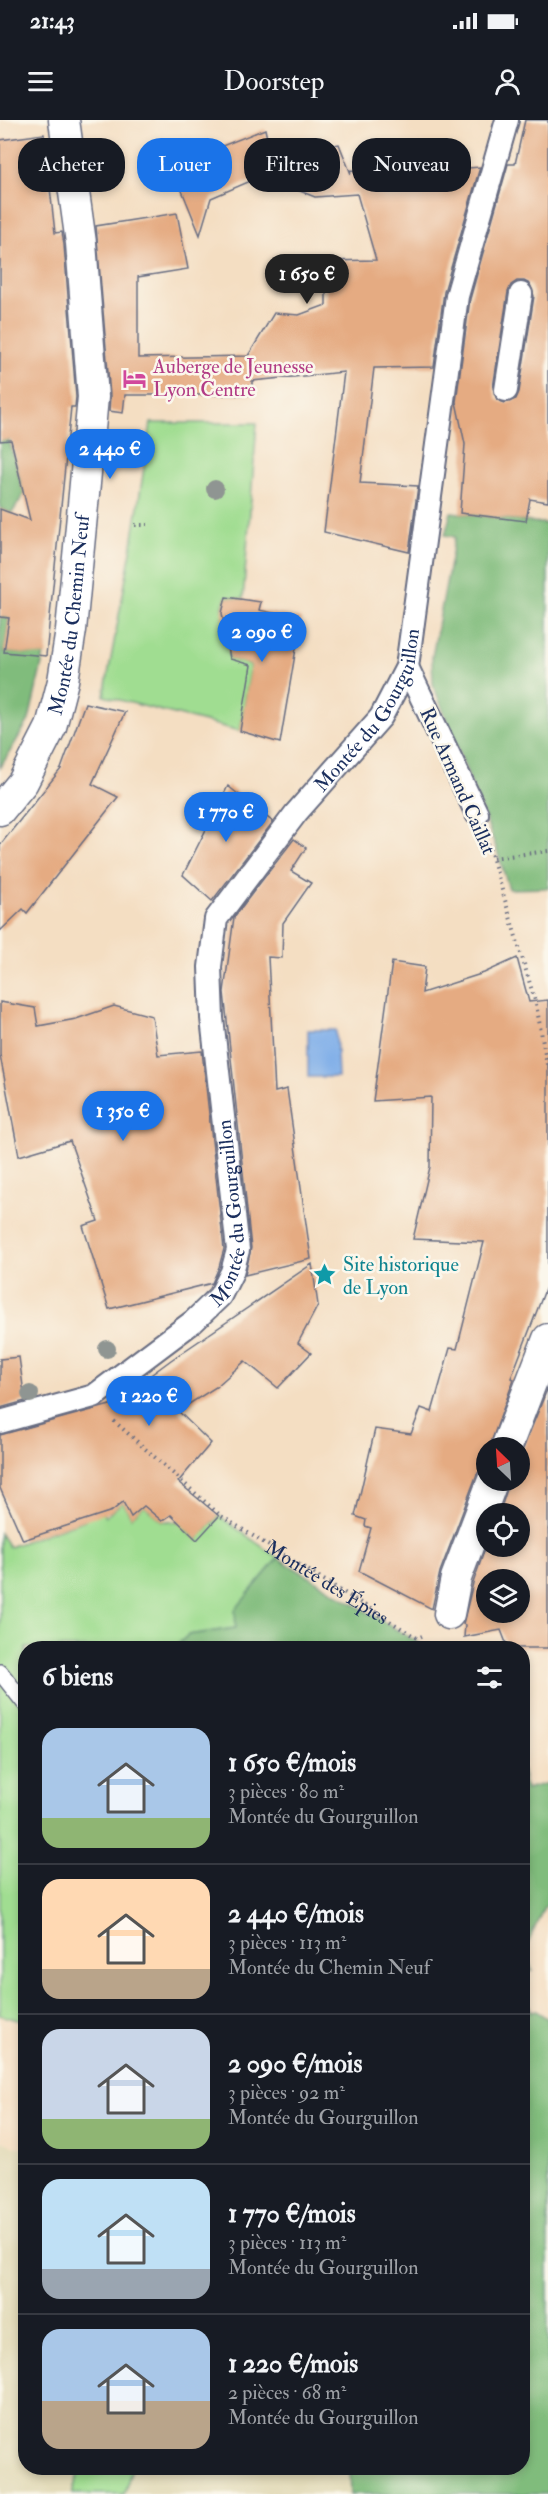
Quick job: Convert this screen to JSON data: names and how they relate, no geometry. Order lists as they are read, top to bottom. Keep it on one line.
{"streets":{"street":["Montée du Chemin Neuf","Montée du Gourguillon","Rue Armand Caillat"],"path":["Montée des Épies"]},"crossings":[["Montée du Gourguillon","Rue Armand Caillat"]],"places":{"hotel":["Auberge de Jeunesse Lyon Centre"],"place":["Site historique de Lyon"]},"north":"top left","page":{"status":"21:43","header":"Doorstep","chip":["Acheter","Louer","Filtres","Nouveau"],"price":["1 650 €","2 440 €","2 090 €","1 770 €","1 350 €","1 220 €"],"heading":"6 biens","list":[{"name":"1 650 €/mois","note":"3 pièces · 80 m² · Montée du Gourguillon"},{"name":"2 440 €/mois","note":"3 pièces · 113 m² · Montée du Chemin Neuf"},{"name":"2 090 €/mois","note":"3 pièces · 92 m² · Montée du Gourguillon"},{"name":"1 770 €/mois","note":"3 pièces · 113 m² · Montée du Gourguillon"},{"name":"1 220 €/mois","note":"2 pièces · 68 m² · Montée du Gourguillon"}]}}
